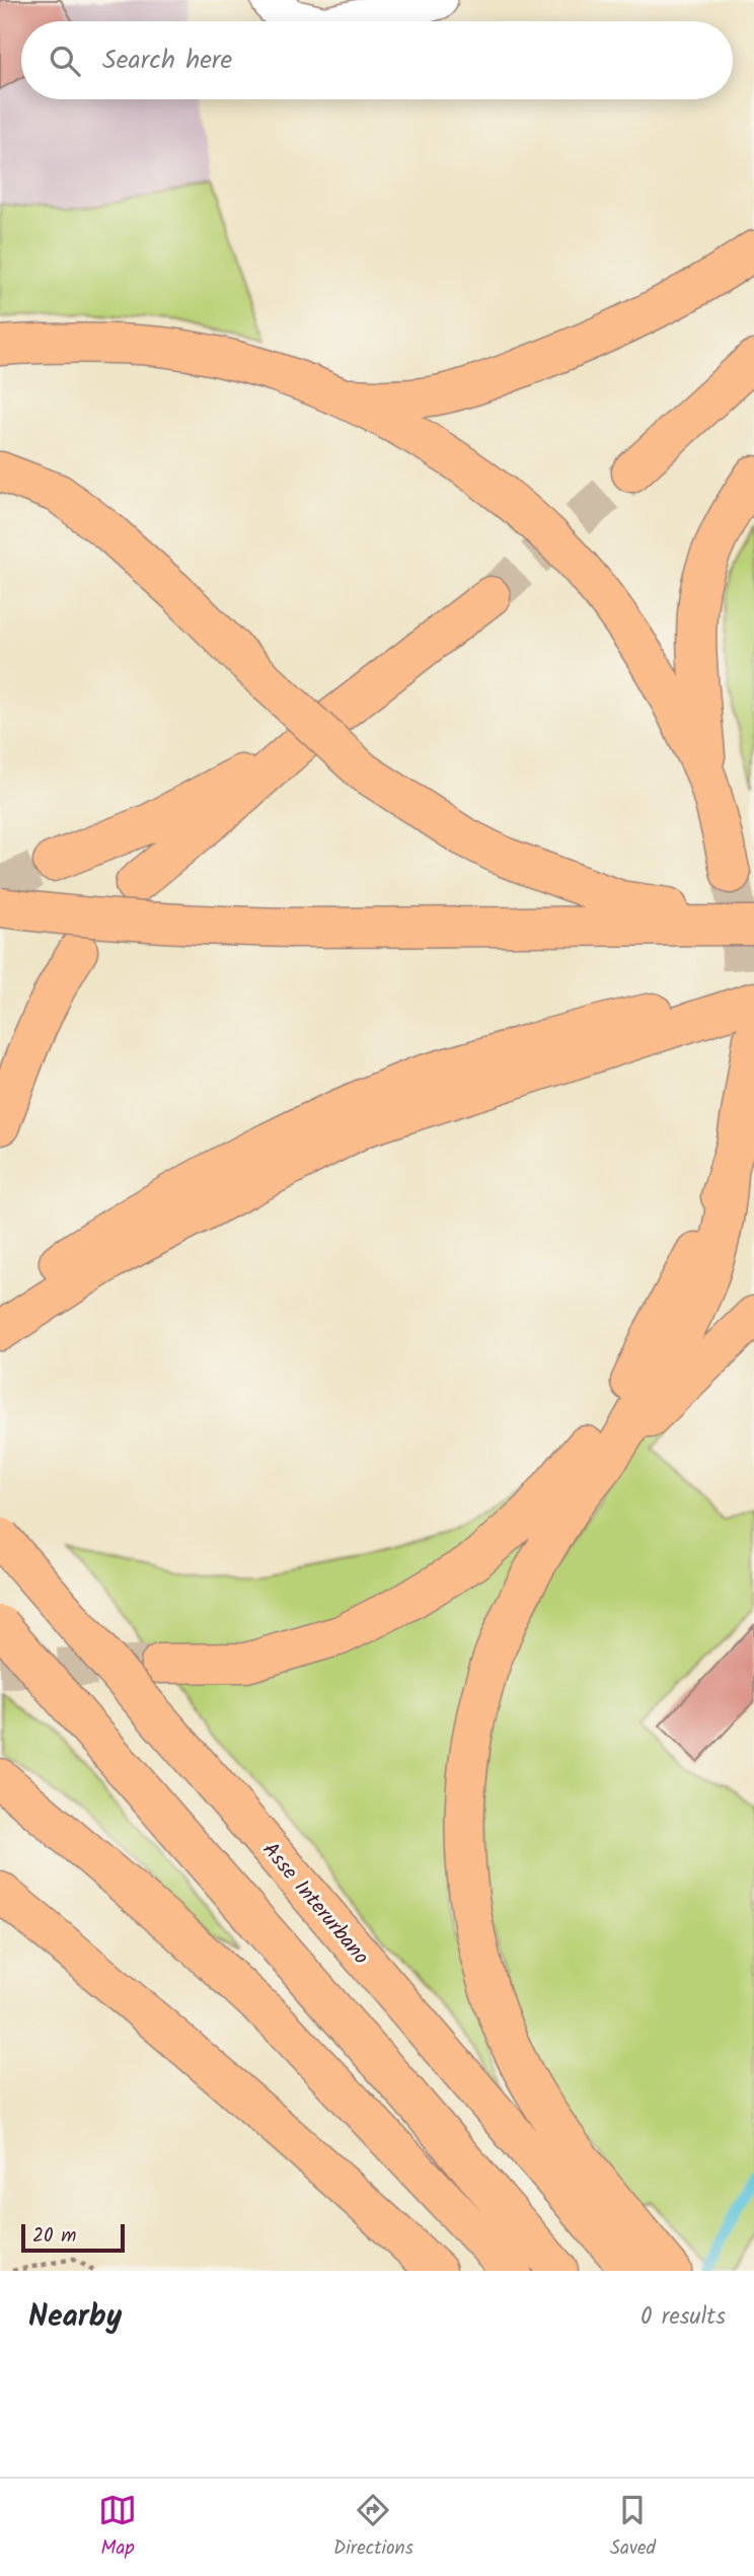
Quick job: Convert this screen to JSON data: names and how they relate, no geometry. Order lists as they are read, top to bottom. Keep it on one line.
{"streets":{"highway":["Asse Interurbano"]},"scale_bar":"20 m","page":{"search":"Search here","scale":"20 m","heading":["Nearby","0 results"],"nav":["Map","Directions","Saved"]}}
